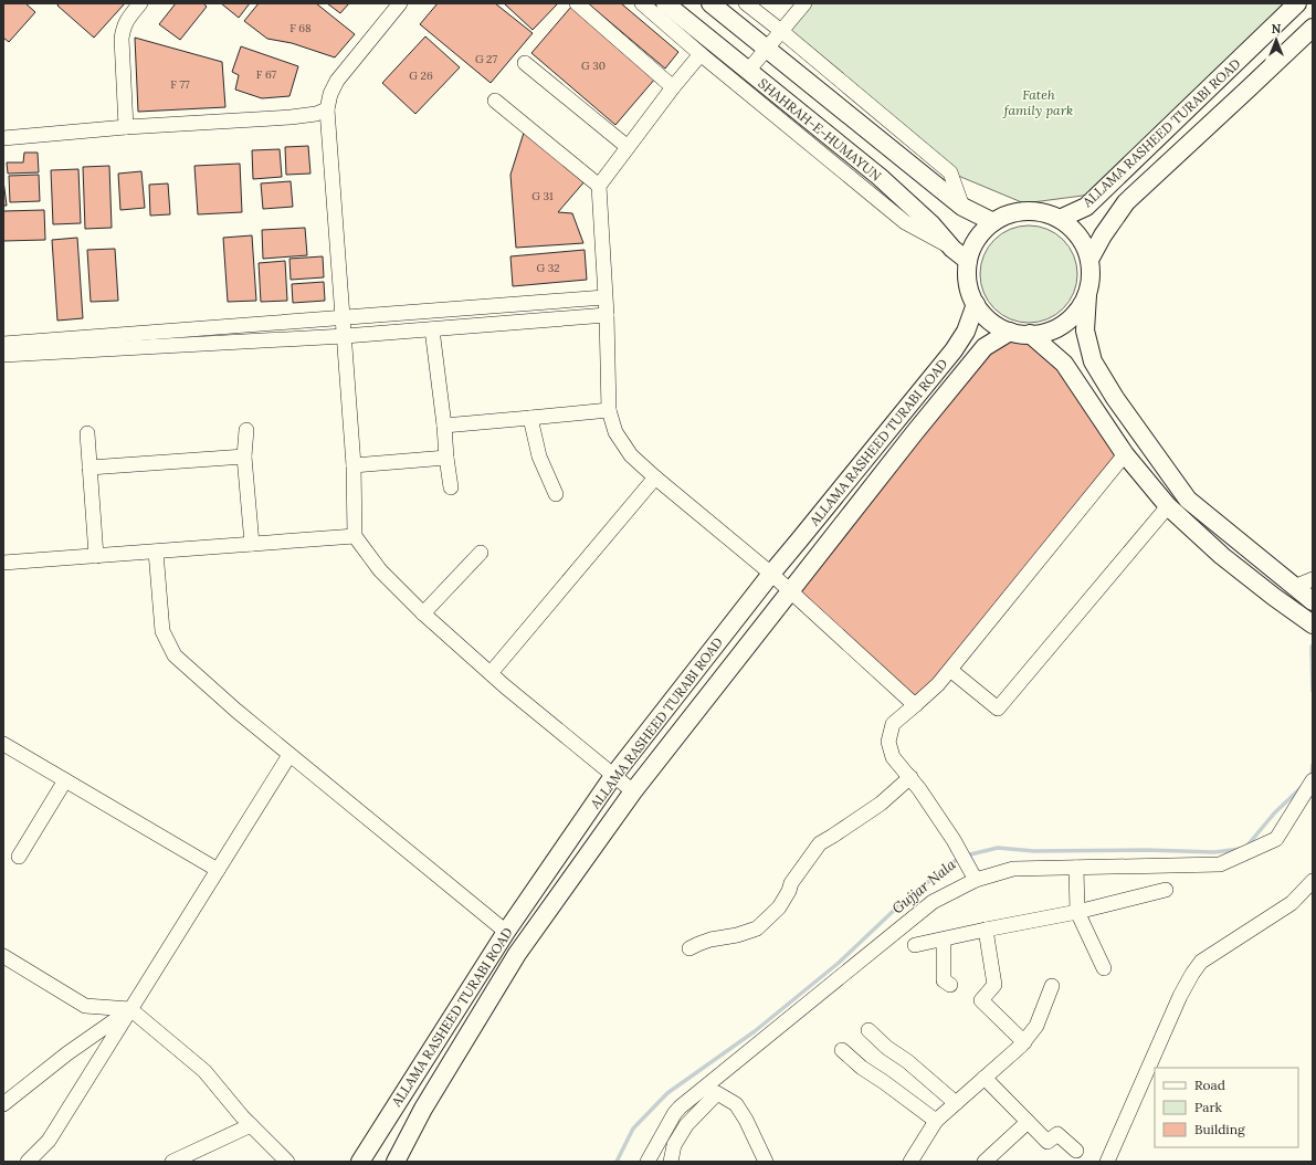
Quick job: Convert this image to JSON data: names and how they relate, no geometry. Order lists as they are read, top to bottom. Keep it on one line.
{"streets":{"main road":["SHAHRAH-E-HUMAYUN","ALLAMA RASHEED TURABI ROAD"]},"crossings":[["SHAHRAH-E-HUMAYUN","ALLAMA RASHEED TURABI ROAD"]],"water":["Gujjar Nala"],"parks":["Fateh family park"],"house_numbers":["F 68","G 27","G 30","F 67","G 26","F 77","G 31","G 32"],"legend":["Road","Park","Building"],"north":"top"}
